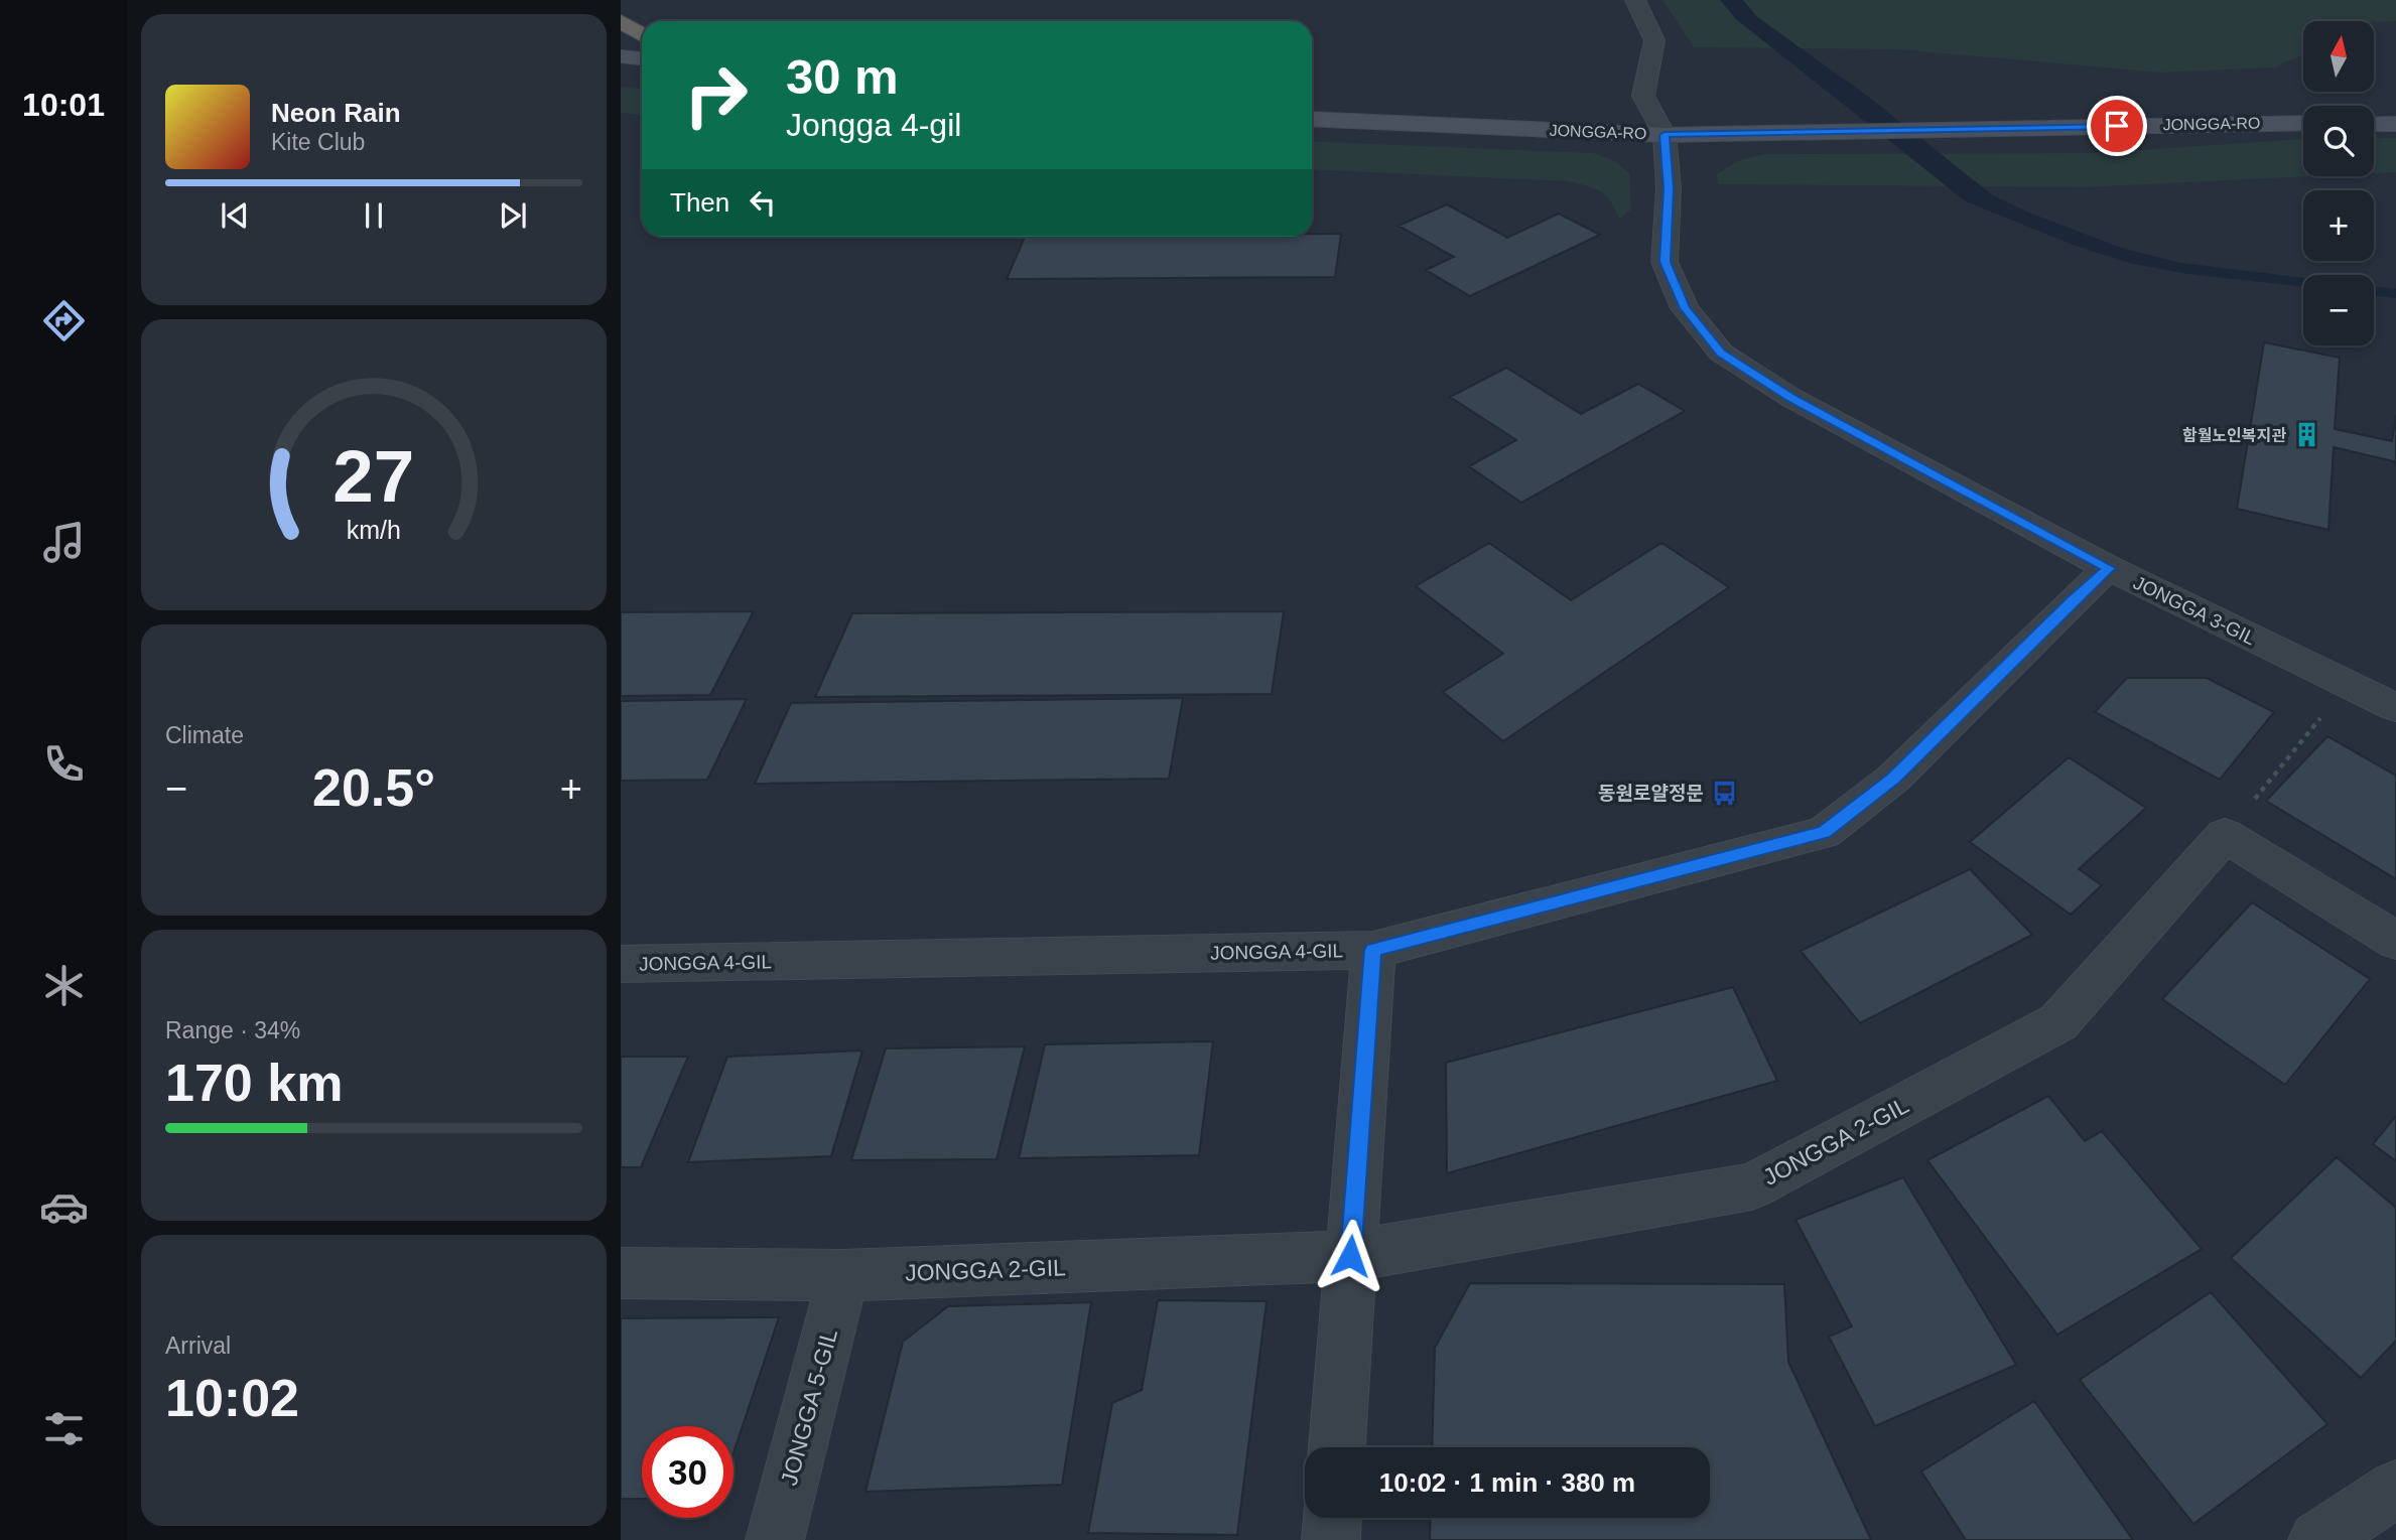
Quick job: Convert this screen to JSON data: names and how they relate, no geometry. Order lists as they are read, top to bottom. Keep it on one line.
{"streets":{"main road":["JONGGA-RO"],"street":["JONGGA 3-GIL","JONGGA 4-GIL","JONGGA 2-GIL","JONGGA 5-GIL"]},"crossings":[["JONGGA-RO","JONGGA 3-GIL"],["JONGGA 3-GIL","JONGGA 4-GIL"],["JONGGA 2-GIL","JONGGA 5-GIL"]],"places":{"building":["함월노인복지관"],"bus stop":["동원로얄정문"]},"north":"top","page":{"tabs":"10:01","map_buttons":["+","−"],"turn":["30 m","Jongga 4-gil"],"song":["Neon Rain","Kite Club"],"then":"Then","tile":["Climate",["Range · 34%","170 km"],["Arrival","10:02"]],"heat":["−","20.5°","+"],"limit":"30","trip":"10:02 · 1 min · 380 m","gauge":["27","km/h"]}}
